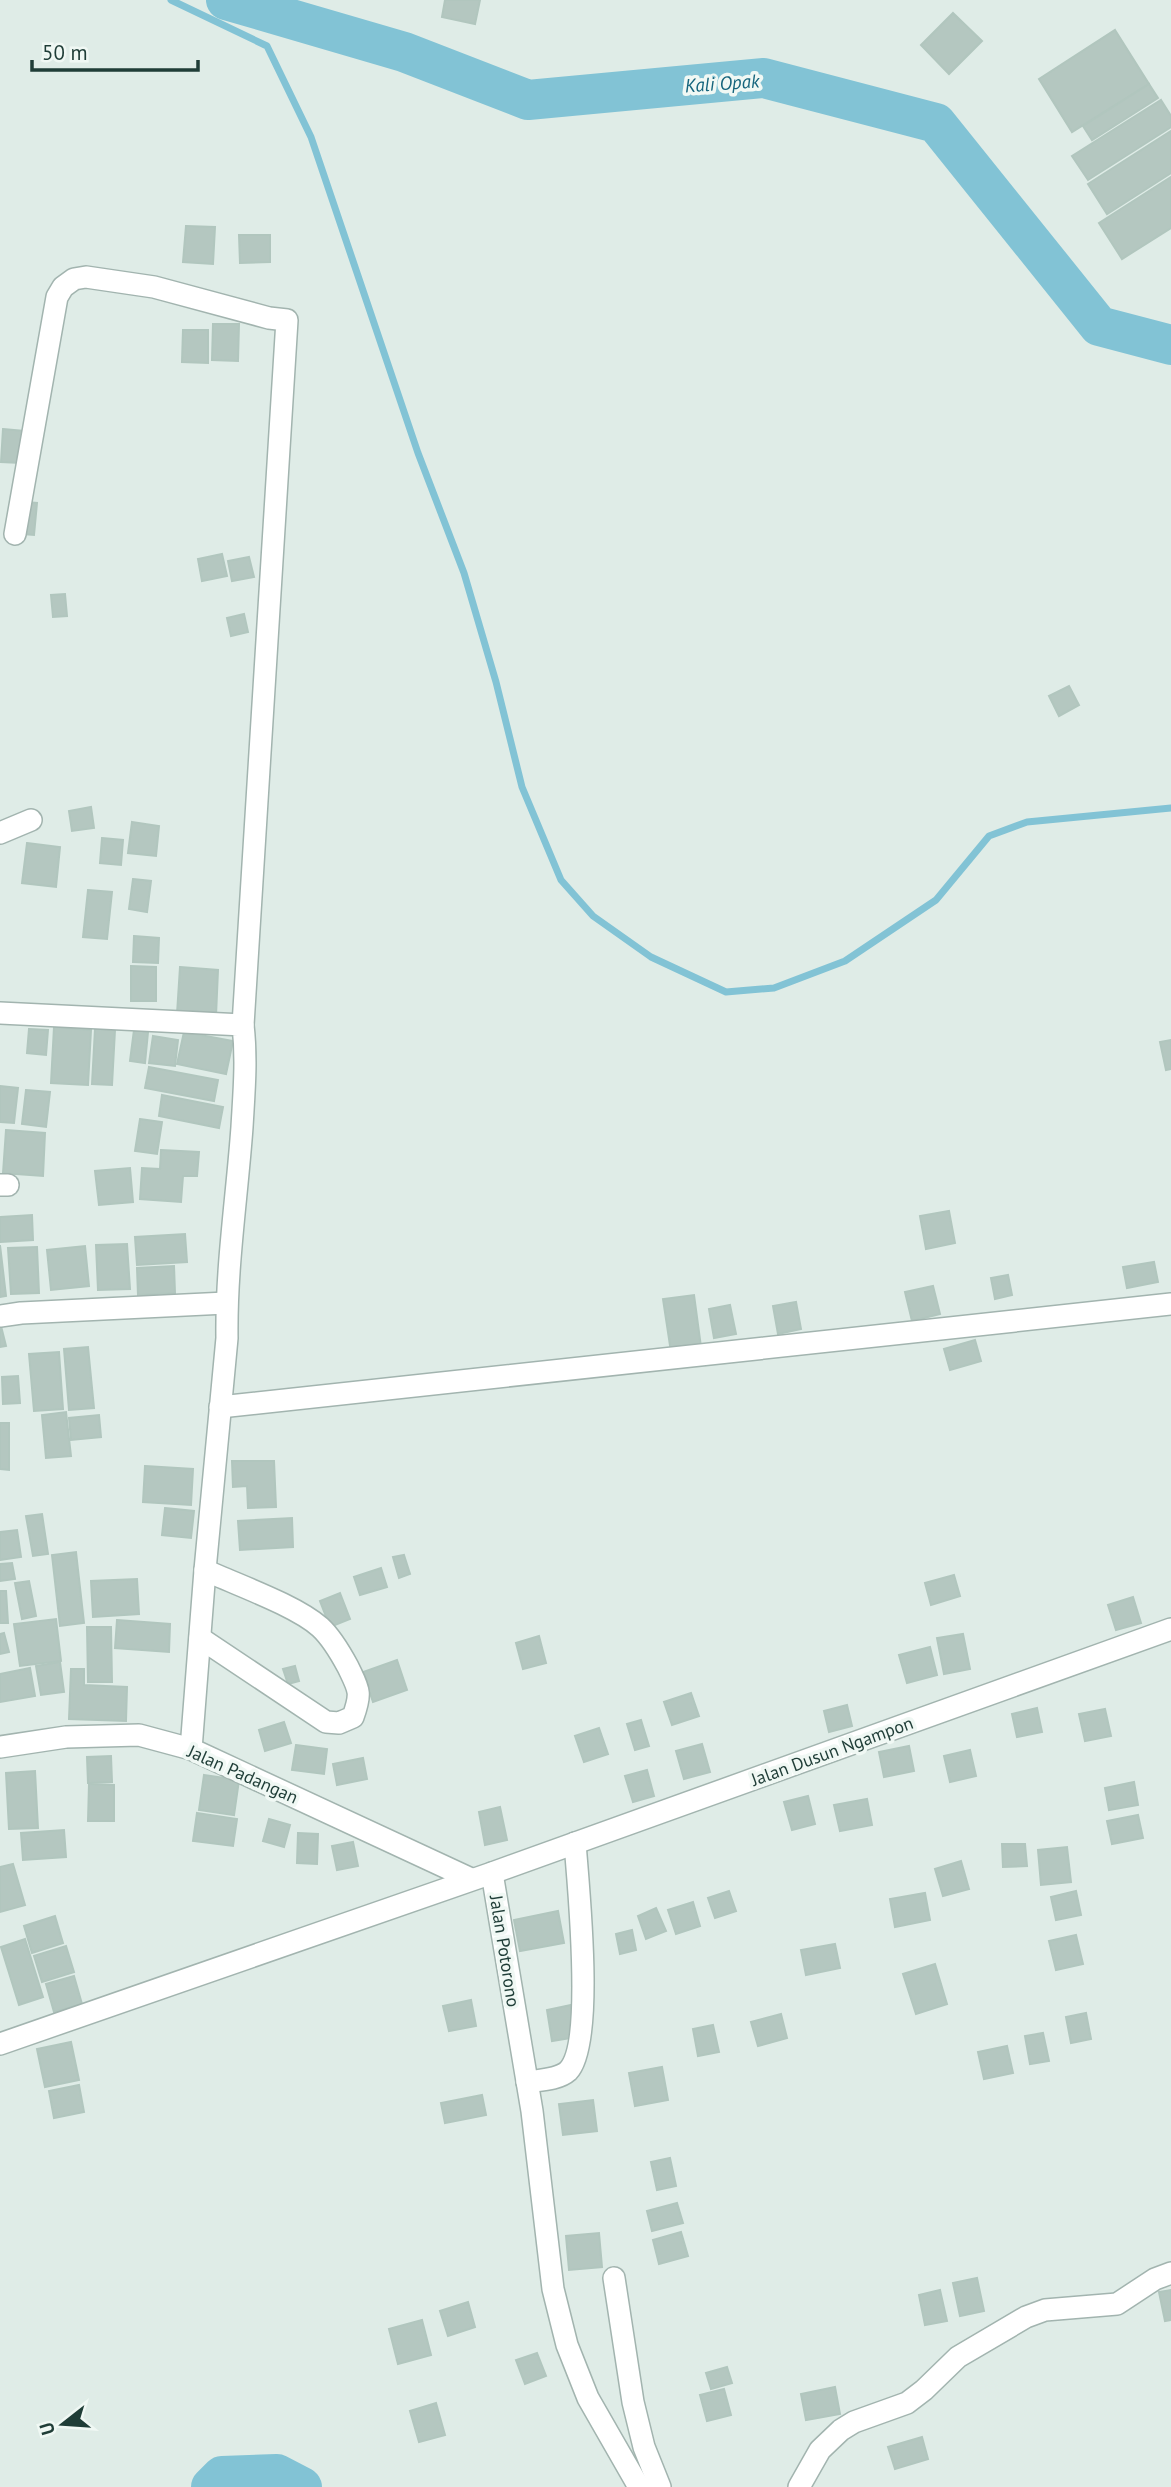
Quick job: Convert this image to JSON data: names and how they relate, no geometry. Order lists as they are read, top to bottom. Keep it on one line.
{"streets":{"street":["Jalan Dusun Ngampon","Jalan Padangan","Jalan Potorono"]},"crossings":[["Jalan Dusun Ngampon","Jalan Potorono"],["Jalan Padangan","Jalan Potorono"]],"water":["Kali Opak"],"scale_bar":"50 m","north":"left"}
